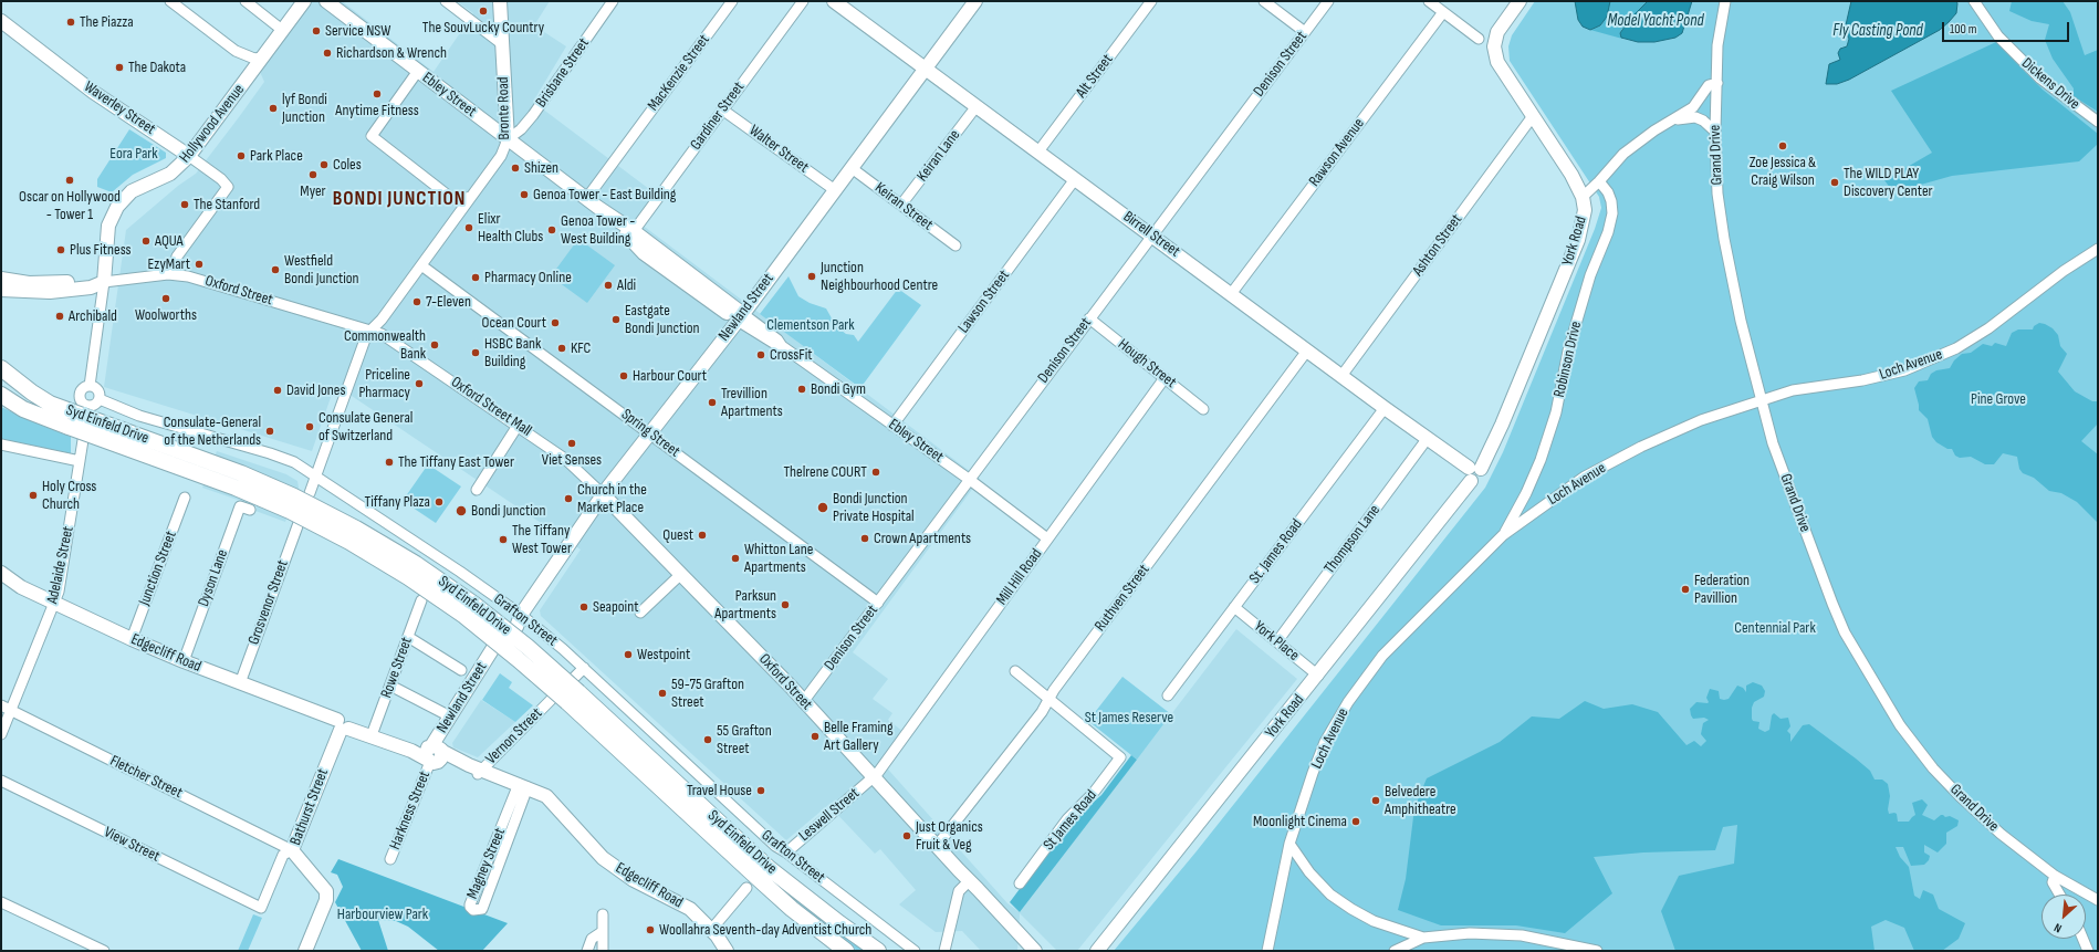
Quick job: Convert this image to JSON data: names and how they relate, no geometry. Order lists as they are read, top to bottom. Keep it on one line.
{"streets":{"main road":["Syd Einfeld Drive"],"street":["Denison Street","Brisbane Street","MacKenzie Street","Alt Street","Dickens Drive","Ebley Street","Waverley Street","Bronte Road","Gardiner Street","Hollywood Avenue","Walter Street","Rawson Avenue","Grand Drive","Keiran Lane","Keiran Street","Birrell Street","York Road","Ashton Street","Oxford Street","Lawson Street","Newland Street","Robinson Drive","Hough Street","Loch Avenue","Oxford Street Mall","Spring Street","Thompson Lane","St. James Road","Adelaide Street","Junction Street","Mill Hill Road","Dyson Lane","Ruthven Street","Grosvenor Street","Grafton Street","York Place","Edgecliff Road","Rowe Street","Vernon Street","Fletcher Street","Bathurst Street","Harkness Street","Leswell Street","St James Road","View Street","Magney Street"]},"crossings":[["Denison Street","Ebley Street"],["Denison Street","Birrell Street"],["Denison Street","Oxford Street"],["Denison Street","Hough Street"],["Denison Street","Spring Street"],["Brisbane Street","Ebley Street"],["Brisbane Street","Bronte Road"],["MacKenzie Street","Ebley Street"],["Alt Street","Birrell Street"],["Ebley Street","Bronte Road"],["Ebley Street","Gardiner Street"],["Ebley Street","Lawson Street"],["Ebley Street","Newland Street"],["Ebley Street","Mill Hill Road"],["Waverley Street","Hollywood Avenue"],["Bronte Road","Oxford Street"],["Bronte Road","Oxford Street Mall"],["Bronte Road","Spring Street"],["Gardiner Street","Walter Street"],["Hollywood Avenue","Oxford Street"],["Walter Street","Newland Street"],["Rawson Avenue","Birrell Street"],["Grand Drive","Loch Avenue"],["Keiran Lane","Keiran Street"],["Keiran Lane","Birrell Street"],["Keiran Street","Newland Street"],["Birrell Street","York Road"],["Birrell Street","Ashton Street"],["Birrell Street","Lawson Street"],["Birrell Street","Newland Street"],["Birrell Street","Thompson Lane"],["Birrell Street","St. James Road"],["Birrell Street","Ruthven Street"],["York Road","Ashton Street"],["York Road","York Place"],["Oxford Street","Newland Street"],["Oxford Street","Oxford Street Mall"],["Oxford Street","Mill Hill Road"],["Oxford Street","Ruthven Street"],["Oxford Street","Leswell Street"],["Newland Street","Oxford Street Mall"],["Newland Street","Spring Street"],["Newland Street","Grafton Street"],["Newland Street","Edgecliff Road"],["Newland Street","Harkness Street"],["Robinson Drive","Loch Avenue"],["Hough Street","Mill Hill Road"],["Syd Einfeld Drive","Vernon Street"],["Thompson Lane","York Place"],["St. James Road","York Place"],["Adelaide Street","Edgecliff Road"],["Adelaide Street","Fletcher Street"],["Junction Street","Edgecliff Road"],["Mill Hill Road","Leswell Street"],["Dyson Lane","Edgecliff Road"],["Ruthven Street","St James Road"],["Grosvenor Street","Edgecliff Road"],["Grafton Street","Vernon Street"],["Grafton Street","Leswell Street"],["Edgecliff Road","Rowe Street"],["Edgecliff Road","Vernon Street"],["Edgecliff Road","Bathurst Street"],["Edgecliff Road","Harkness Street"],["Edgecliff Road","Magney Street"],["Fletcher Street","Bathurst Street"],["Fletcher Street","View Street"],["Bathurst Street","View Street"]],"districts":["BONDI JUNCTION"],"water":["Model Yacht Pond","Fly Casting Pond"],"parks":["Eora Park","Clementson Park","Pine Grove","Centennial Park","St James Reserve","Harbourview Park"],"places":["The SouvLucky Country","The Piazza","Service NSW","Richardson & Wrench","The Dakota","Anytime Fitness","lyf Bondi Junction","Zoe Jessica & Craig Wilson","Park Place","Coles","Shizen","Myer","Oscar on Hollywood - Tower 1","The WILD PLAY Discovery Center","Genoa Tower - East Building","The Stanford","Elixr Health Clubs","Genoa Tower - West Building","AQUA","Plus Fitness","EzyMart","Westfield Bondi Junction","Junction Neighbourhood Centre","Pharmacy Online","Aldi","Woolworths","7-Eleven","Archibald","Eastgate Bondi Junction","Ocean Court","Commonwealth Bank","KFC","HSBC Bank Building","CrossFit","Harbour Court","Priceline Pharmacy","Bondi Gym","David Jones","Trevillion Apartments","Consulate General of Switzerland","Consulate-General of the Netherlands","Viet Senses","The Tiffany East Tower","Thelrene COURT","Holy Cross Church","Church in the Market Place","Tiffany Plaza","Bondi Junction Private Hospital","Bondi Junction","Quest","Crown Apartments","The Tiffany West Tower","Whitton Lane Apartments","Federation Pavillion","Parksun Apartments","Seapoint","Westpoint","59-75 Grafton Street","Belle Framing Art Gallery","55 Grafton Street","Travel House","Belvedere Amphitheatre","Moonlight Cinema","Just Organics Fruit & Veg","Woollahra Seventh-day Adventist Church"],"scale_bar":"100 m","north":"bottom left"}
